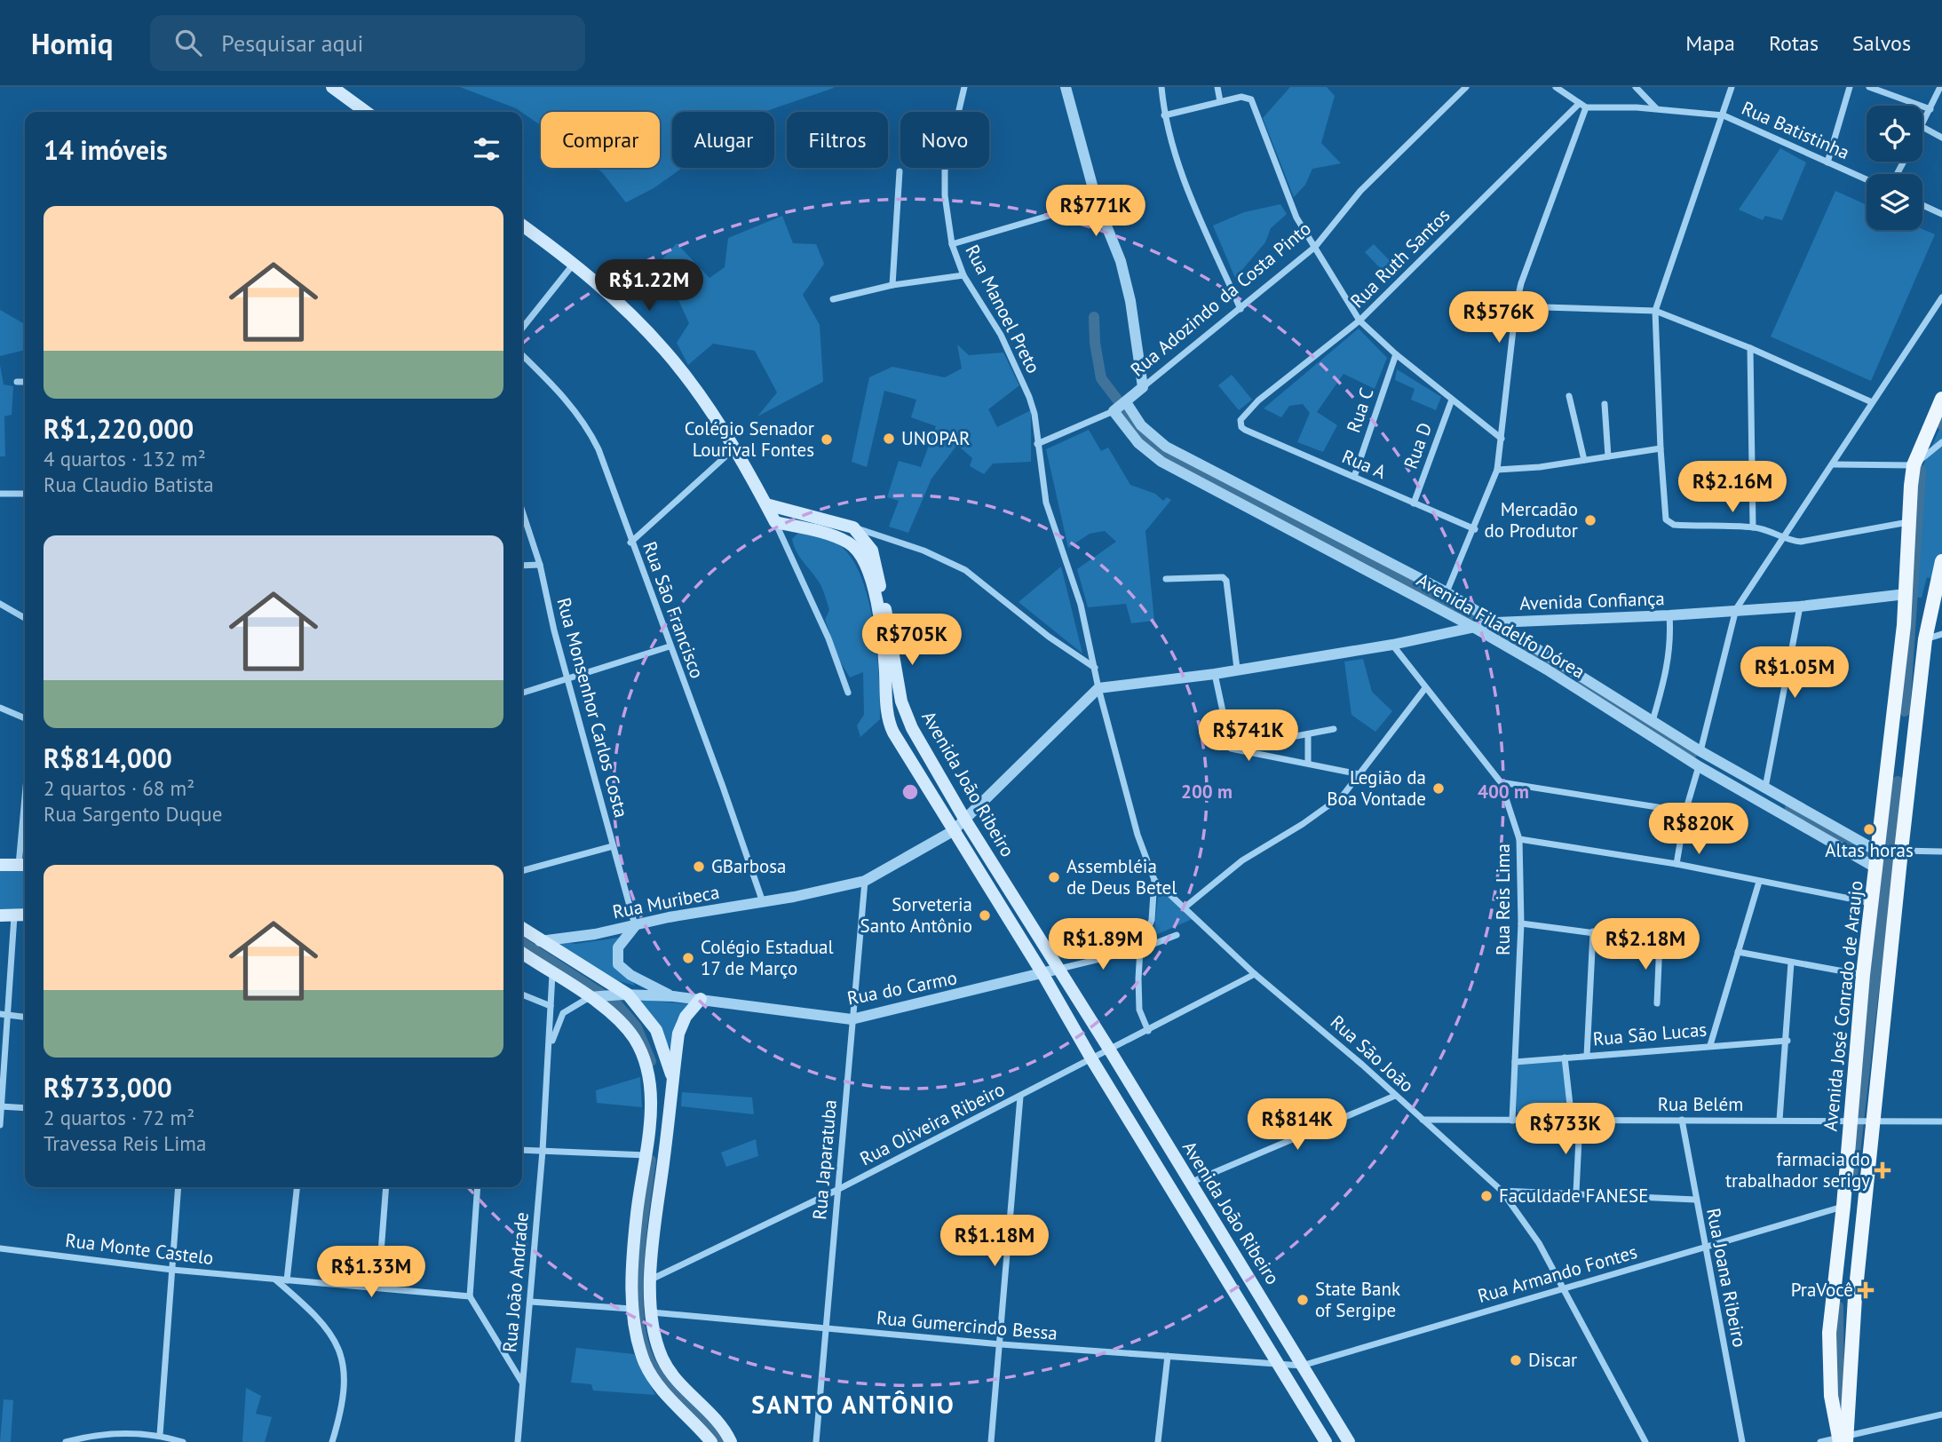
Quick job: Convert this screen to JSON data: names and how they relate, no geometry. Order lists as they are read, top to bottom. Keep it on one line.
{"streets":{"main road":["Avenida João Ribeiro","Avenida José Conrado de Araujo"],"street":["Rua Batistinha","Rua Ruth Santos","Rua Adozindo da Costa Pinto","Rua Manoel Preto","Rua C","Rua D","Rua A","Avenida Confiança","Rua São Francisco","Avenida Filadelfo Dórea","Rua Monsenhor Carlos Costa","Rua Reis Lima","Rua Muribeca","Rua do Carmo","Rua São Lucas","Rua São João","Rua Belém","Rua Oliveira Ribeiro","Rua Japaratuba","Rua Monte Castelo","Rua Armando Fontes","Rua Joana Ribeiro","Rua João Andrade","Rua Gumercindo Bessa"]},"crossings":[["Rua Batistinha","Rua Ruth Santos"],["Rua Ruth Santos","Rua A"],["Rua Adozindo da Costa Pinto","Avenida Filadelfo Dórea"],["Rua Manoel Preto","Avenida Confiança"],["Rua Manoel Preto","Rua Muribeca"],["Rua Manoel Preto","Rua São João"],["Rua C","Rua A"],["Rua D","Rua A"],["Avenida Confiança","Avenida Filadelfo Dórea"],["Avenida Confiança","Rua Reis Lima"],["Avenida Confiança","Rua Muribeca"],["Avenida Confiança","Avenida José Conrado de Araujo"],["Avenida Confiança","Rua São João"],["Rua São Francisco","Rua Muribeca"],["Avenida Filadelfo Dórea","Avenida José Conrado de Araujo"],["Rua Monsenhor Carlos Costa","Rua Muribeca"],["Avenida João Ribeiro","Rua Muribeca"],["Avenida João Ribeiro","Rua do Carmo"],["Avenida João Ribeiro","Rua Oliveira Ribeiro"],["Avenida João Ribeiro","Rua Armando Fontes"],["Avenida João Ribeiro","Rua Gumercindo Bessa"],["Rua Reis Lima","Rua São Lucas"],["Rua Reis Lima","Rua Belém"],["Rua Muribeca","Rua São João"],["Rua Muribeca","Rua Japaratuba"],["Rua do Carmo","Rua Japaratuba"],["Rua do Carmo","Rua João Andrade"],["Avenida José Conrado de Araujo","Rua Belém"],["Avenida José Conrado de Araujo","Rua Armando Fontes"],["Rua São João","Rua Belém"],["Rua São João","Rua Armando Fontes"],["Rua Belém","Rua Joana Ribeiro"],["Rua Oliveira Ribeiro","Rua Japaratuba"],["Rua Japaratuba","Rua Gumercindo Bessa"],["Rua Armando Fontes","Rua Joana Ribeiro"],["Rua Armando Fontes","Rua Gumercindo Bessa"]],"districts":["SANTO ANTÔNIO"],"places":{"other":["UNOPAR","Colégio Senador Lourival Fontes","Mercadão do Produtor","Legião da Boa Vontade","Altas horas","GBarbosa","Assembléia de Deus Betel","Sorveteria Santo Antônio","Colégio Estadual 17 de Março","Faculdade FANESE","State Bank of Sergipe","Discar"],"health":["farmacia do trabalhador serigy","PraVocê"]},"page":{"header":"Homiq","search":"Pesquisar aqui","nav":["Mapa","Rotas","Salvos"],"chip":["Comprar","Alugar","Filtros","Novo"],"heading":"14 imóveis","price":["R$771K","R$1.22M","R$576K","R$2.16M","R$705K","R$1.05M","R$741K","R$820K","R$1.89M","R$2.18M","R$814K","R$733K","R$1.18M","R$1.33M"],"list":[{"name":"R$1,220,000","note":"4 quartos · 132 m² · Rua Claudio Batista"},{"name":"R$814,000","note":"2 quartos · 68 m² · Rua Sargento Duque"},{"name":"R$733,000","note":"2 quartos · 72 m² · Travessa Reis Lima"}]},"rings":["200 m","400 m"]}
